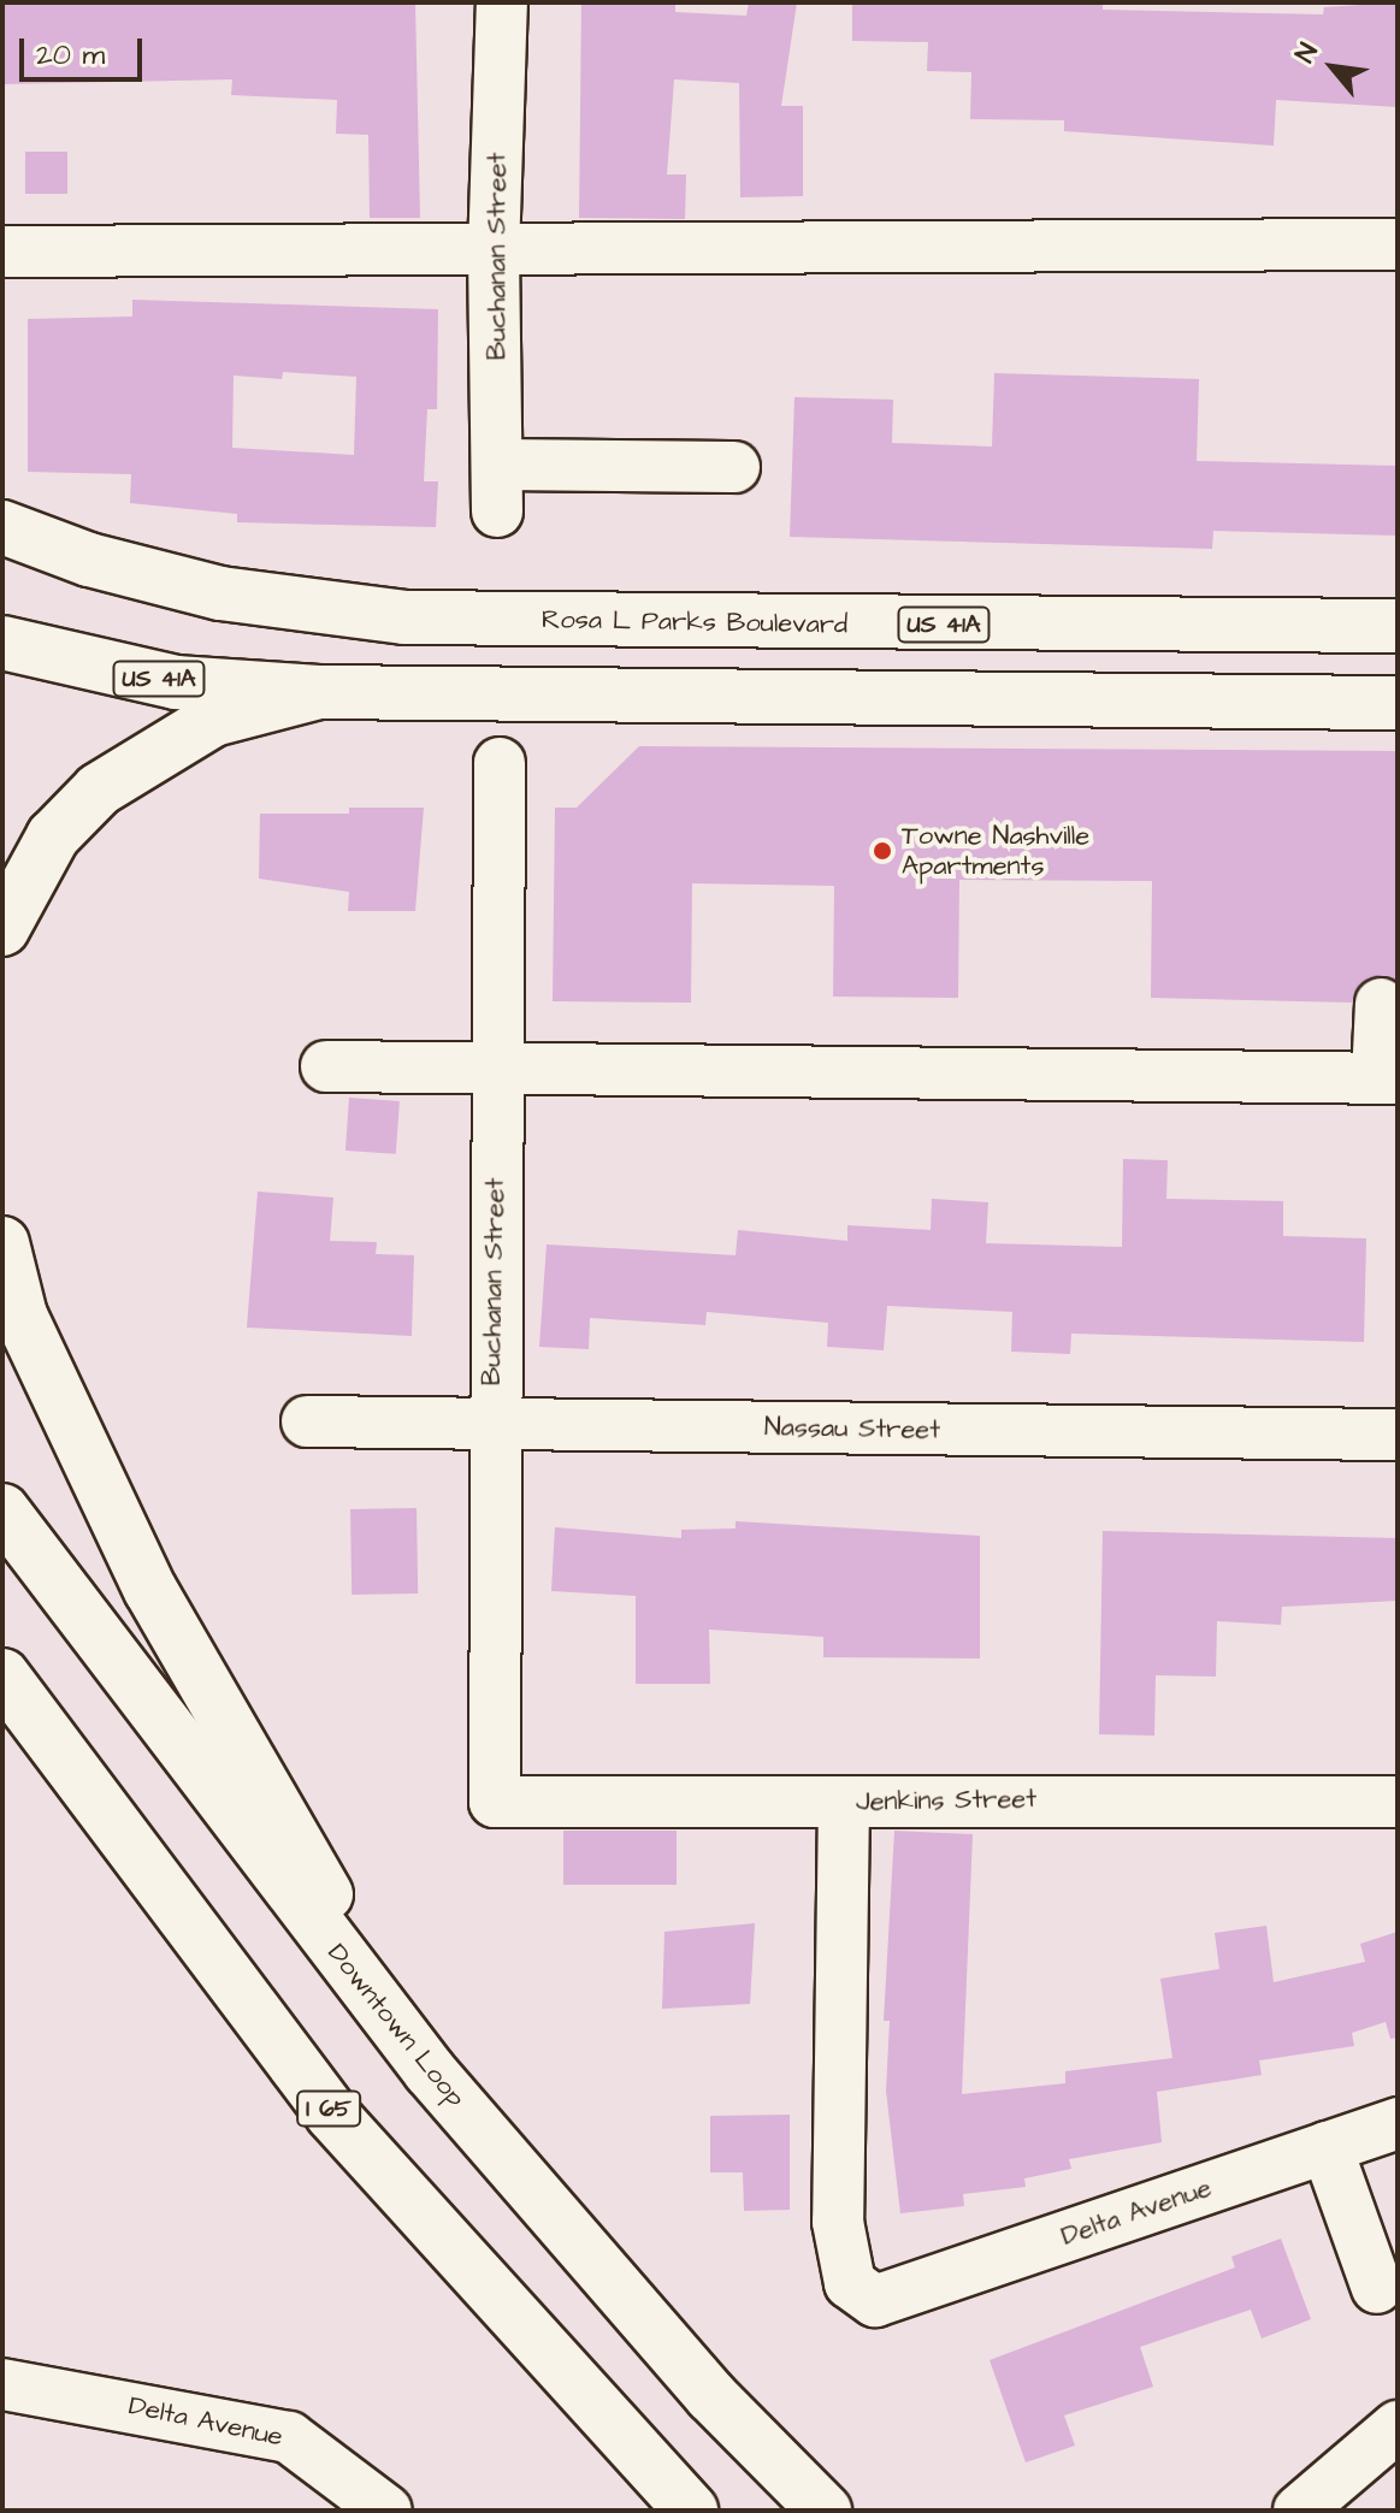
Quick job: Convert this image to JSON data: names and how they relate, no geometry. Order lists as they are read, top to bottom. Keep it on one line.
{"streets":{"main road":["Rosa L Parks Boulevard","US 41A","Downtown Loop","I 65"],"street":["Buchanan Street","Nassau Street","Jenkins Street","Delta Avenue"]},"crossings":[["Buchanan Street","Nassau Street"],["Buchanan Street","Jenkins Street"],["Jenkins Street","Delta Avenue"]],"places":["Towne Nashville Apartments"],"scale_bar":"20 m","north":"top left"}
